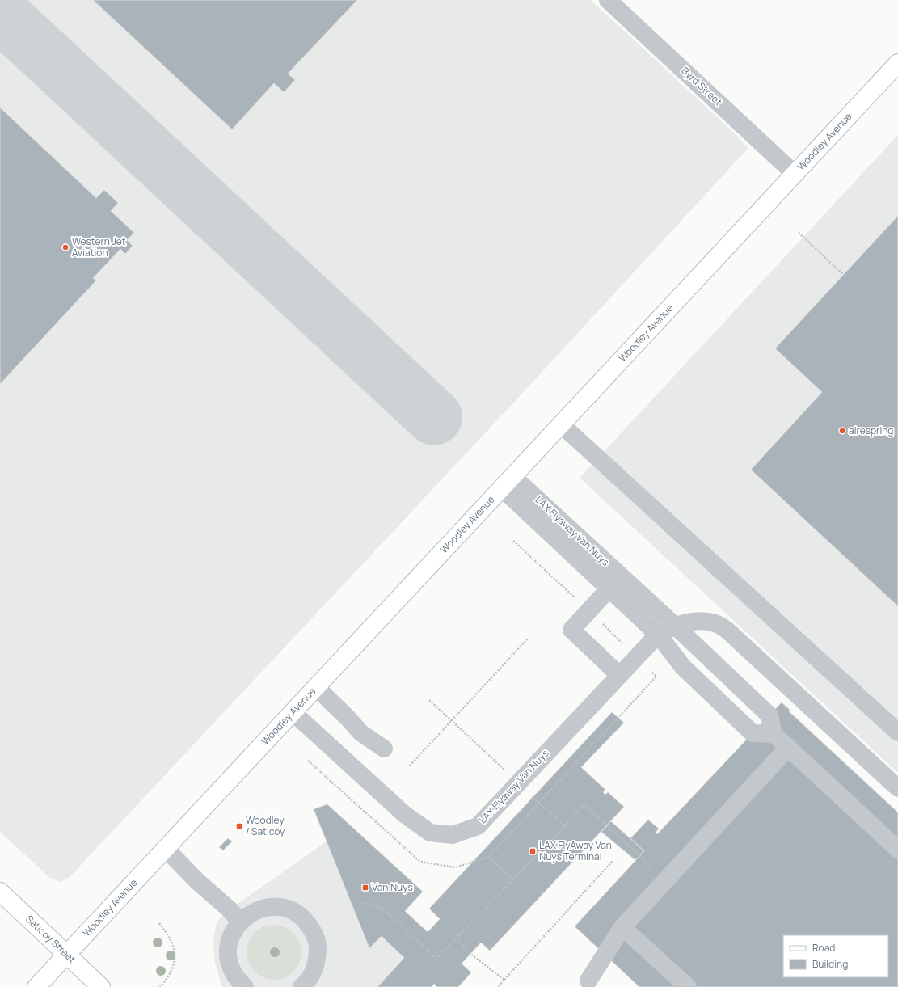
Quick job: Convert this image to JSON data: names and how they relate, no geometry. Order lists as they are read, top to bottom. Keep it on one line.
{"streets":{"main road":["Woodley Avenue","Saticoy Street"],"street":["Byrd Street","LAX Flyaway Van Nuys"]},"crossings":[["Byrd Street","Woodley Avenue"],["Woodley Avenue","LAX Flyaway Van Nuys"],["Woodley Avenue","Saticoy Street"]],"places":{"other":["Western Jet Aviation","airespring"],"transit":["Woodley / Saticoy","LAX FlyAway Van Nuys Terminal","Van Nuys"]},"legend":["Road","Building"]}
